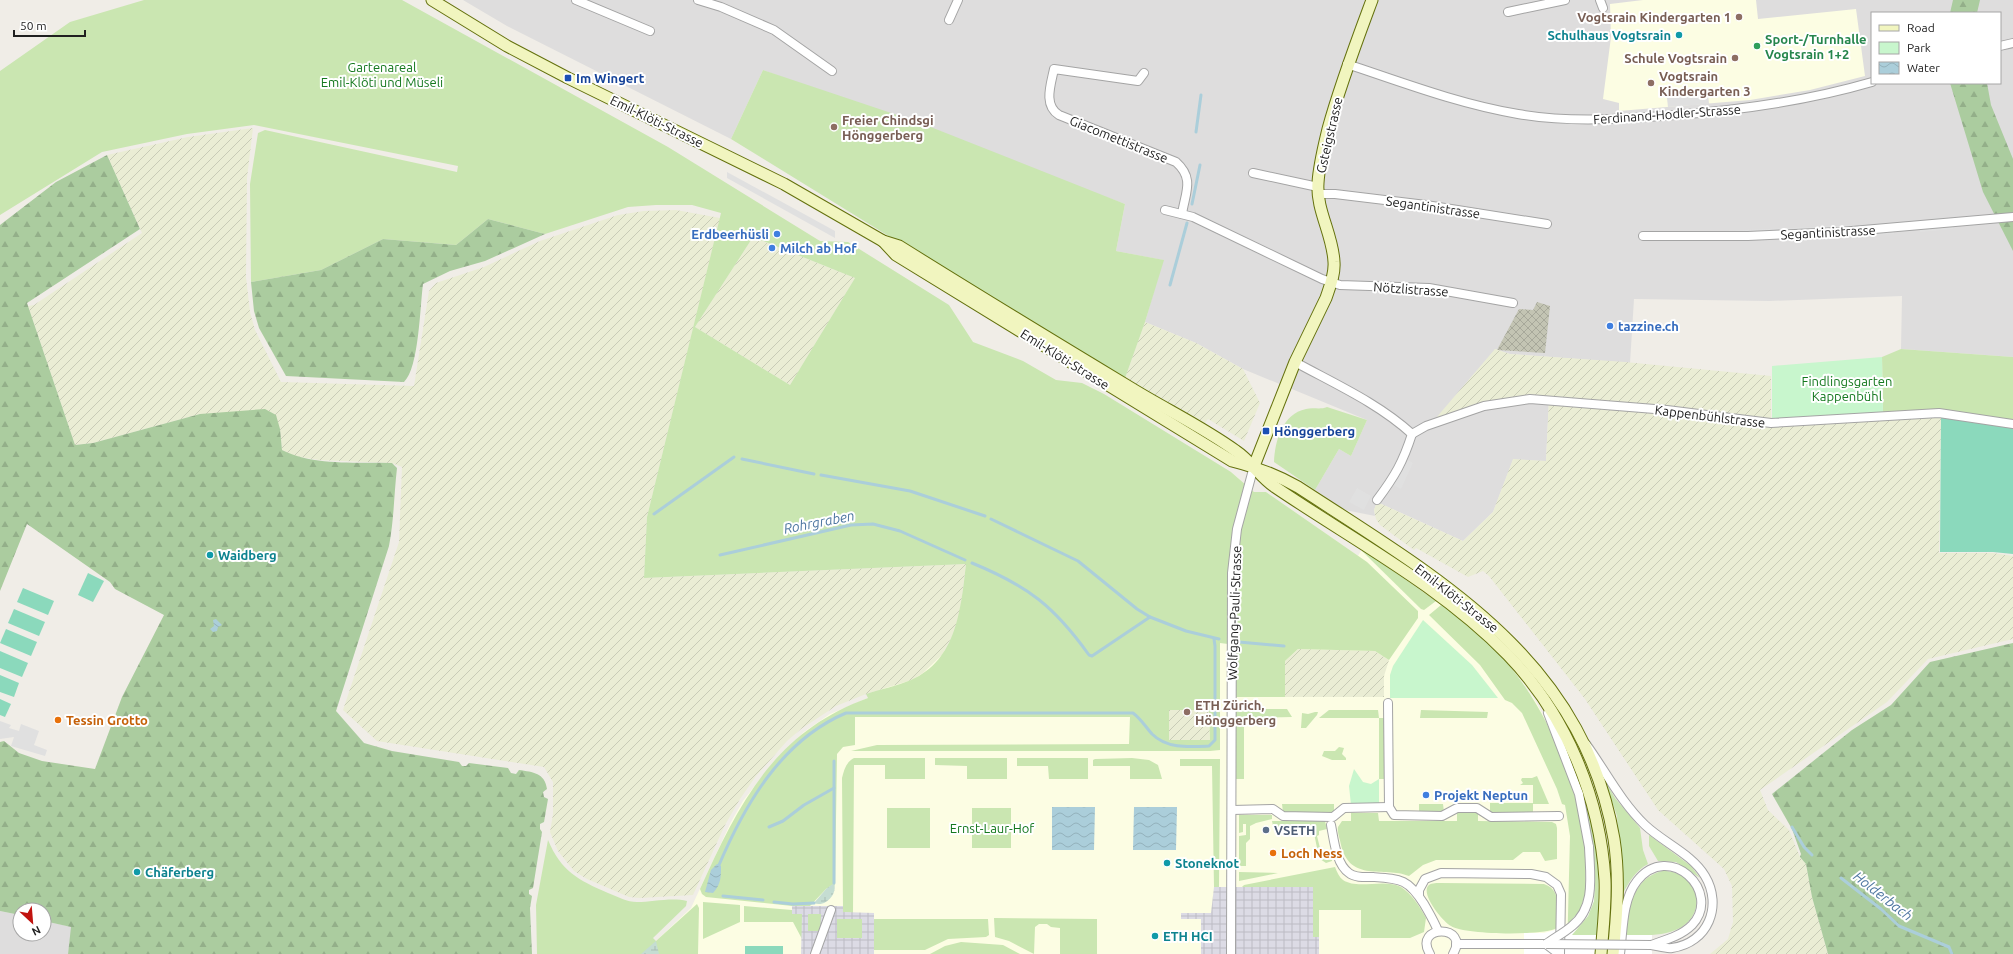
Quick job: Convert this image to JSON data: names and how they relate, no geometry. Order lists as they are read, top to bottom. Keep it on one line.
{"streets":{"street":["Ferdinand-Hodler-Strasse","Emil-Klöti-Strasse","Gsteigstrasse","Giacomettistrasse","Segantinistrasse","Nötzlistrasse","Kappenbühlstrasse","Wolfgang-Pauli-Strasse"]},"crossings":[["Ferdinand-Hodler-Strasse","Gsteigstrasse"],["Emil-Klöti-Strasse","Gsteigstrasse"],["Emil-Klöti-Strasse","Wolfgang-Pauli-Strasse"],["Gsteigstrasse","Segantinistrasse"],["Gsteigstrasse","Nötzlistrasse"],["Gsteigstrasse","Wolfgang-Pauli-Strasse"]],"water":["Rohrgraben","Holderbach"],"parks":["Gartenareal Emil-Klöti und Müseli","Findlingsgarten Kappenbühl","Ernst-Laur-Hof"],"places":{"other":["Vogtsrain Kindergarten 1","Schulhaus Vogtsrain","Sport-/Turnhalle Vogtsrain 1+2","Schule Vogtsrain","Vogtsrain Kindergarten 3","Freier Chindsgi Hönggerberg","Erdbeerhüsli","Milch ab Hof","tazzine.ch","Waidberg","ETH Zürich, Hönggerberg","Tessin Grotto","Projekt Neptun","VSETH","Loch Ness","Stoneknot","Chäferberg","ETH HCI"],"transit":["Im Wingert","Hönggerberg"]},"legend":["Road","Park","Water"],"scale_bar":"50 m","north":"bottom right"}
